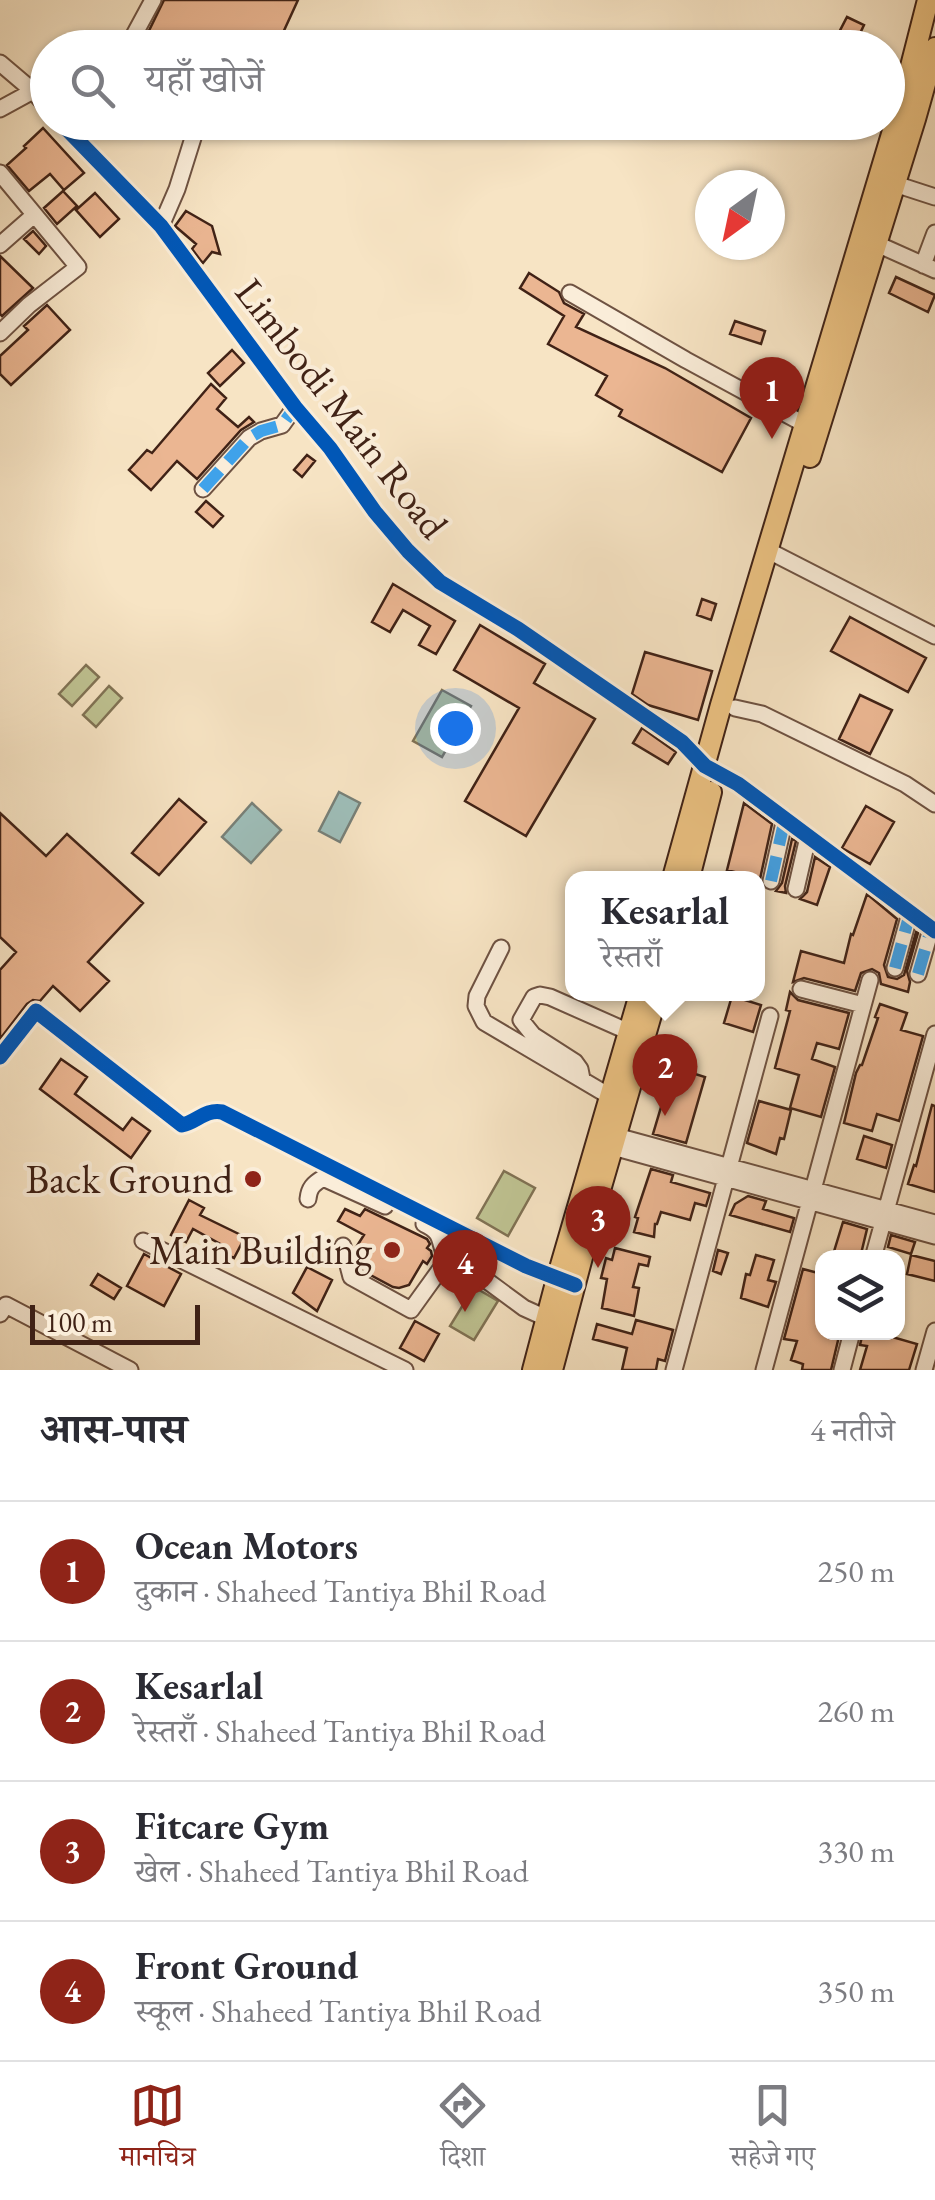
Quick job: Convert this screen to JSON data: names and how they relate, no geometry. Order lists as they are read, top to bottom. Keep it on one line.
{"streets":{"street":["Limbodi Main Road"]},"places":["Back Ground","Main Building"],"scale_bar":"100 m","north":"bottom left","page":{"search":"यहाँ खोजें","pins":["1","2","3","4"],"popup":["Kesarlal","रेस्तराँ"],"scale":"100 m","heading":["आस-पास","4 नतीजे"],"list":[{"mark":"1","name":"Ocean Motors","note":"दुकान · Shaheed Tantiya Bhil Road","value":"250 m"},{"mark":"2","name":"Kesarlal","note":"रेस्तराँ · Shaheed Tantiya Bhil Road","value":"260 m"},{"mark":"3","name":"Fitcare Gym","note":"खेल · Shaheed Tantiya Bhil Road","value":"330 m"},{"mark":"4","name":"Front Ground","note":"स्कूल · Shaheed Tantiya Bhil Road","value":"350 m"}],"nav":["मानचित्र","दिशा","सहेजे गए"]}}
